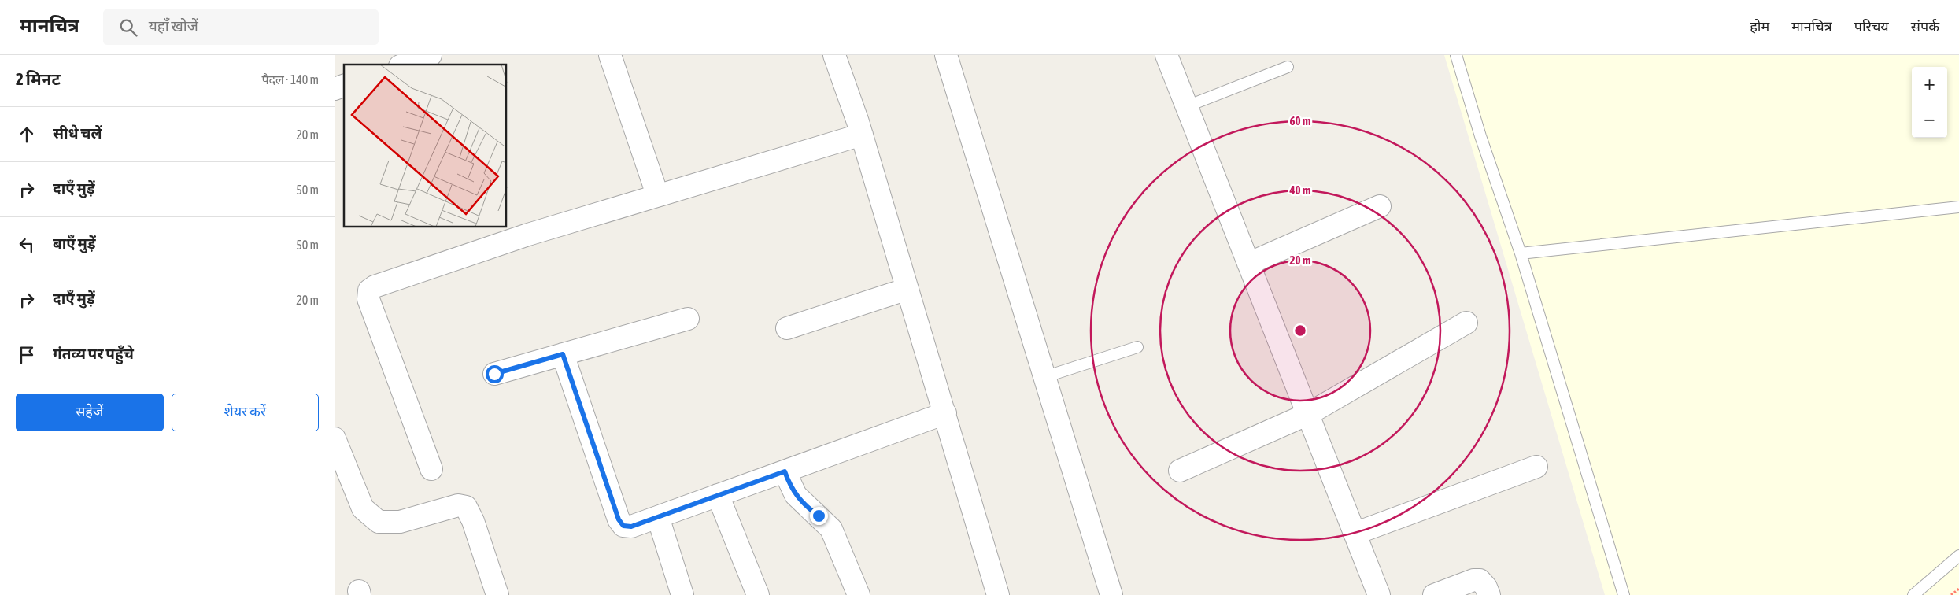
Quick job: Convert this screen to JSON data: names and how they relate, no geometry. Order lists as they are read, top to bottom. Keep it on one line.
{"page":{"header":"मानचित्र","search":"यहाँ खोजें","nav":["होम","मानचित्र","परिचय","संपर्क"],"heading":["2 मिनट","पैदल · 140 m"],"map_buttons":["+","−"],"list":[["सीधे चलें","20 m"],["दाएँ मुड़ें","50 m"],["बाएँ मुड़ें","50 m"],["दाएँ मुड़ें","20 m"],"गंतव्य पर पहुँचे"],"buttons":["सहेजें","शेयर करें"]},"rings":["60 m","40 m","20 m"]}
